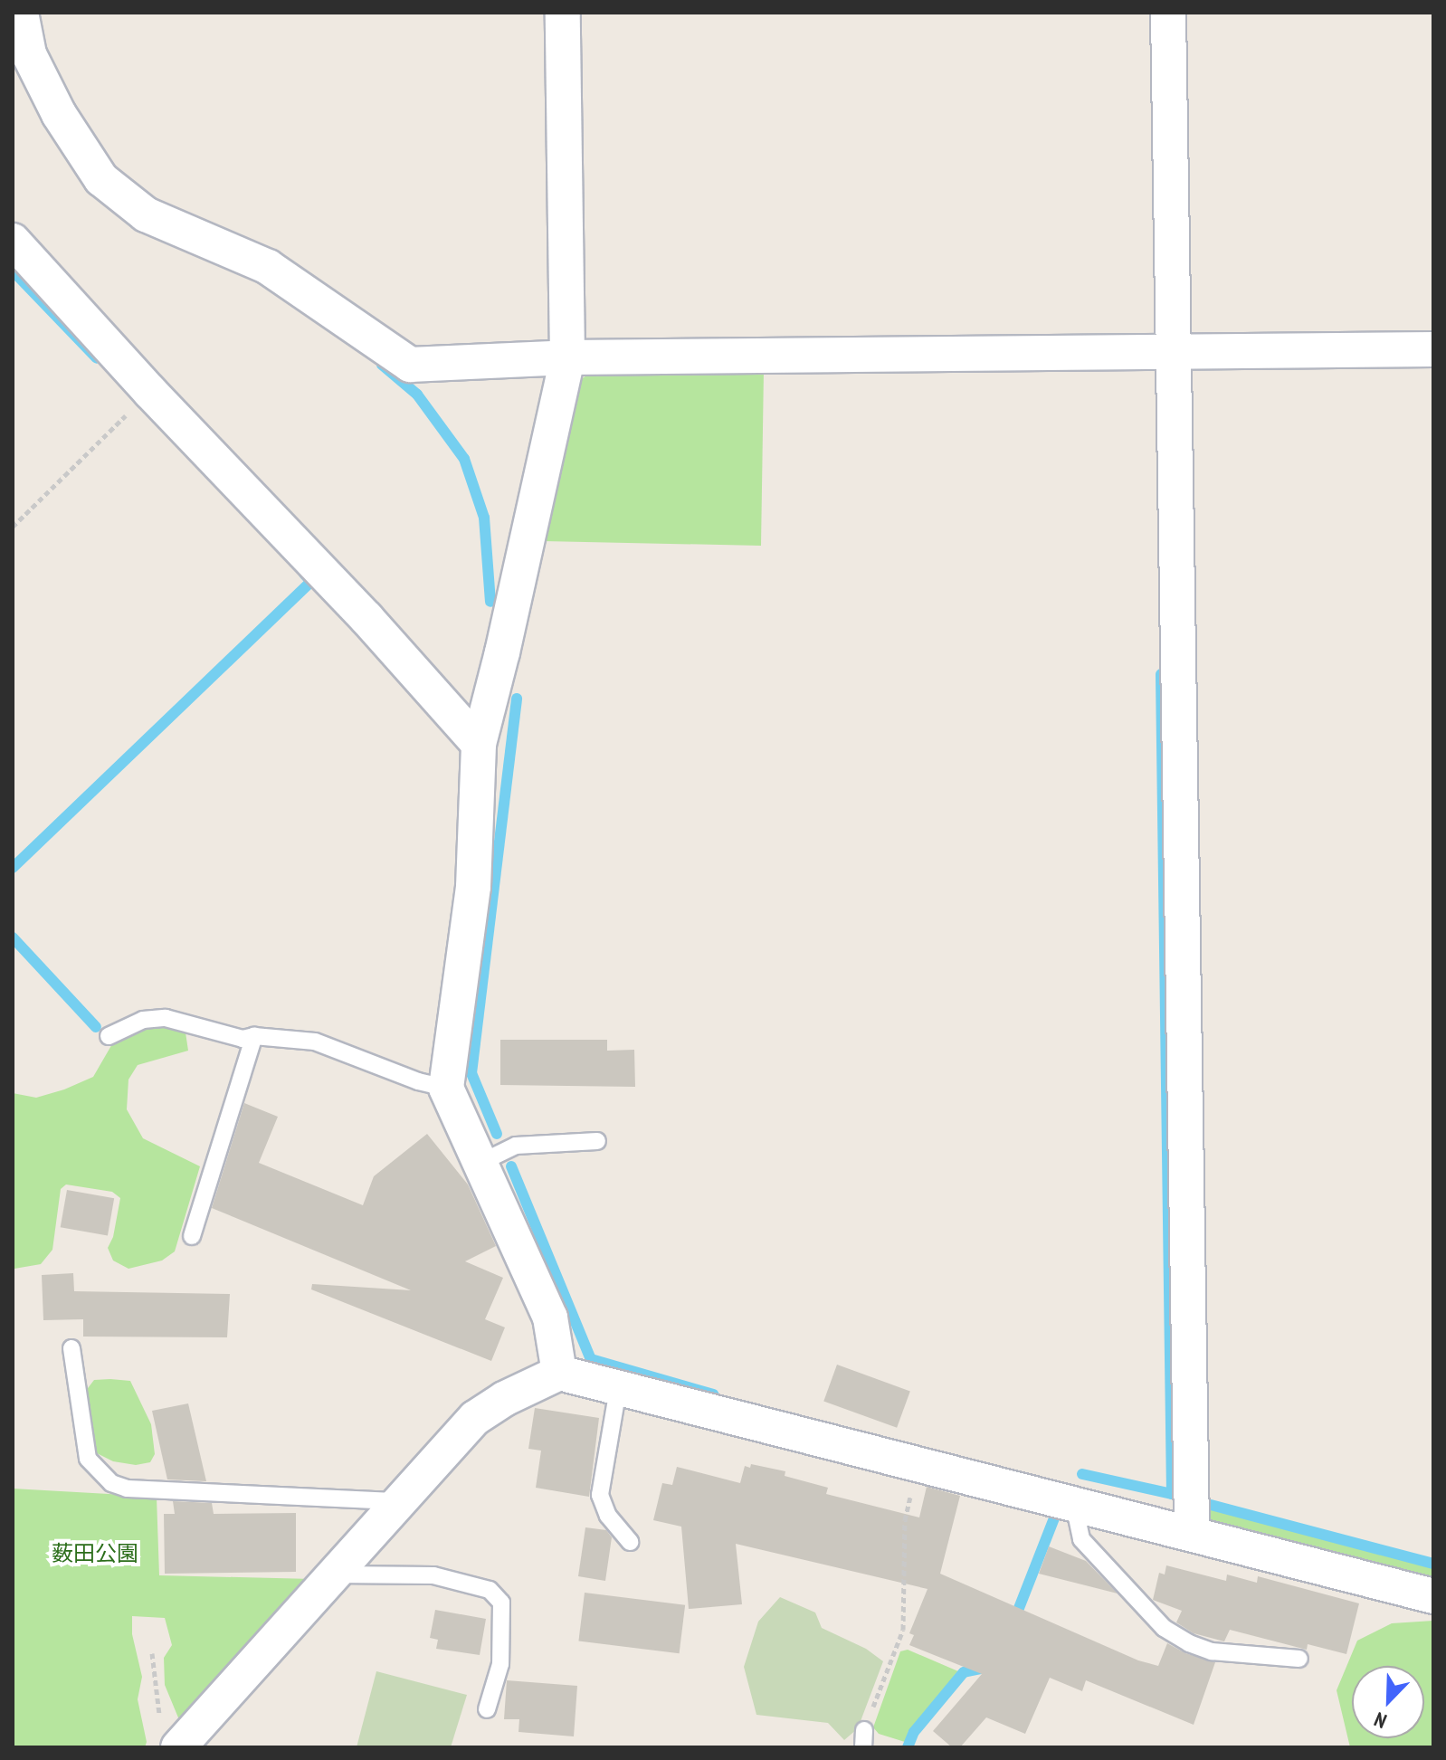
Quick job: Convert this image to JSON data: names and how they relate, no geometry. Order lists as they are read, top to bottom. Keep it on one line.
{"parks":["薮田公園"],"north":"bottom left"}
